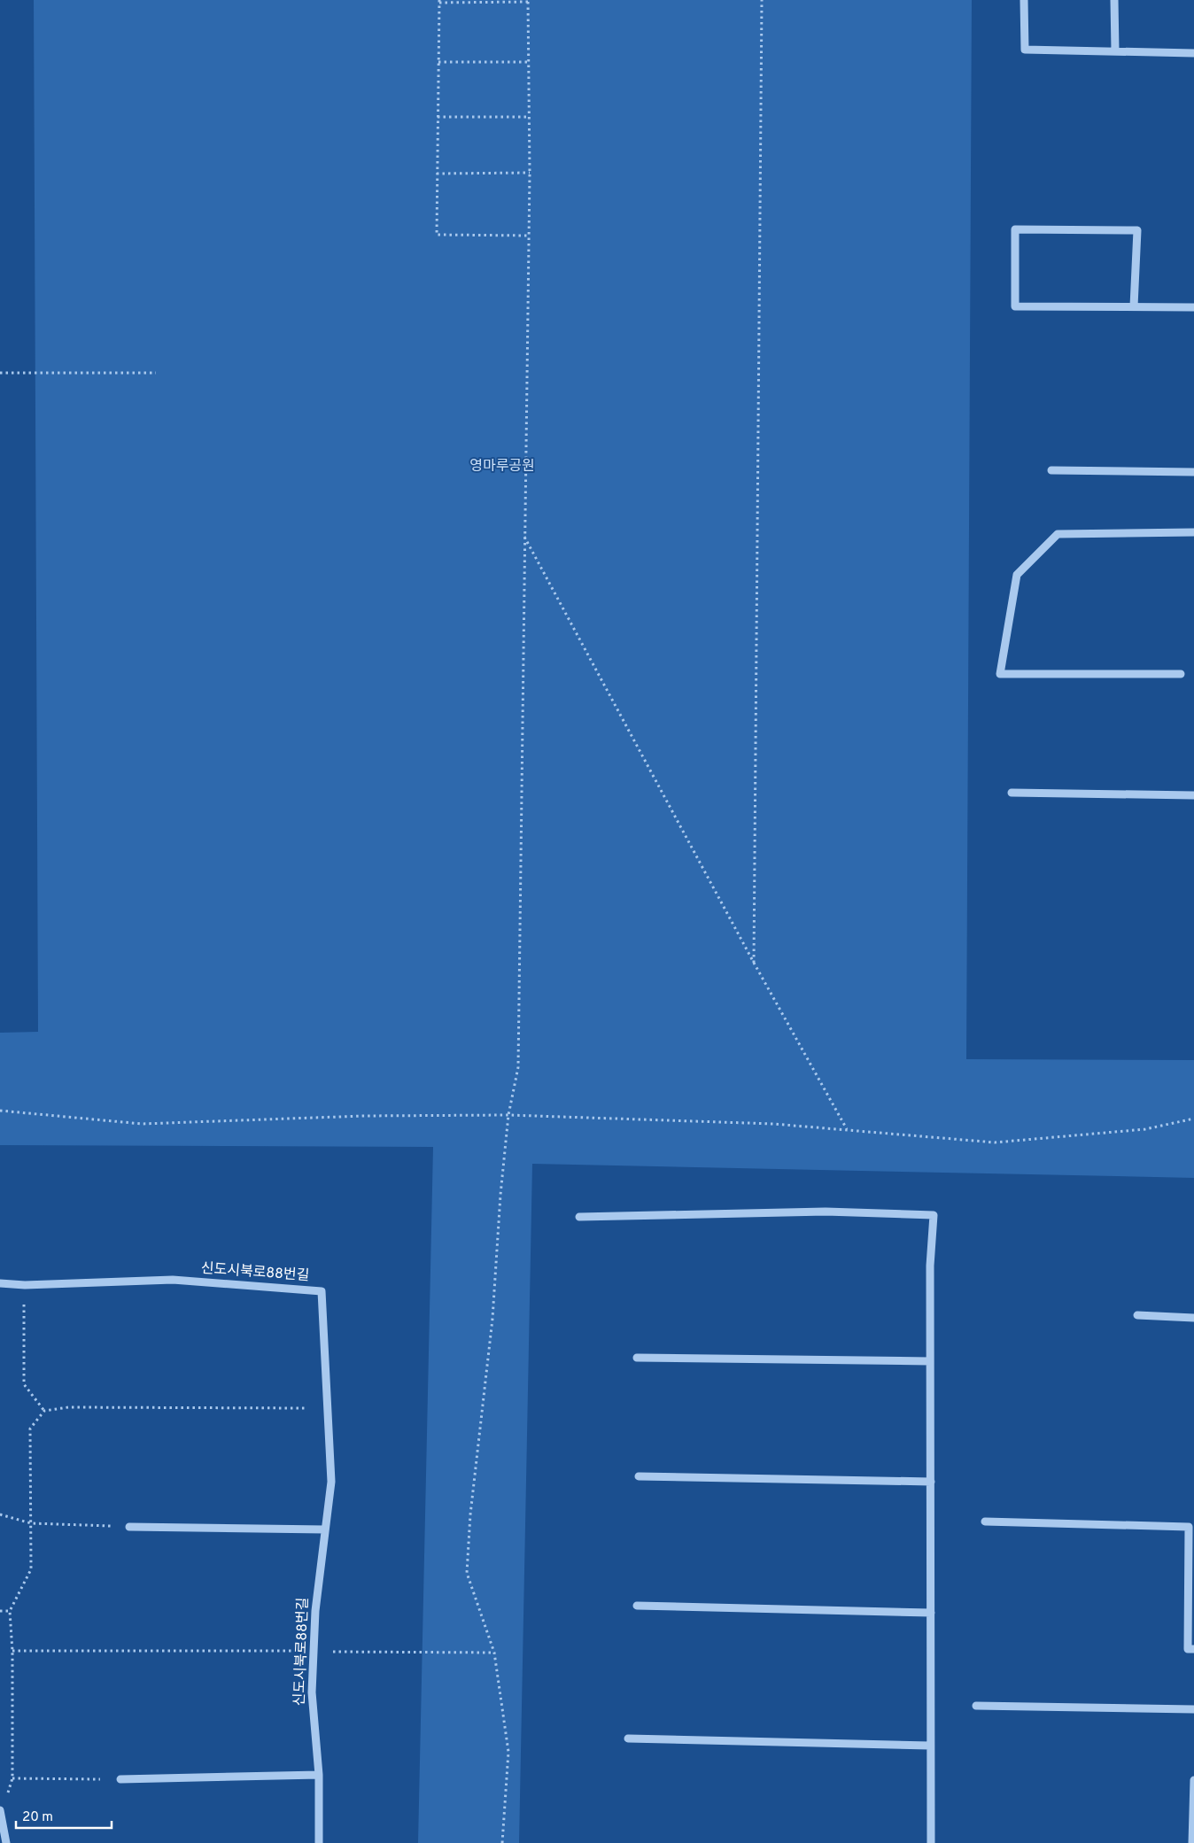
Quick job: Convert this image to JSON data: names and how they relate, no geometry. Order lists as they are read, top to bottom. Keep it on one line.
{"streets":{"street":["신도시북로88번길"]},"parks":["영마루공원"],"scale_bar":"20 m"}
